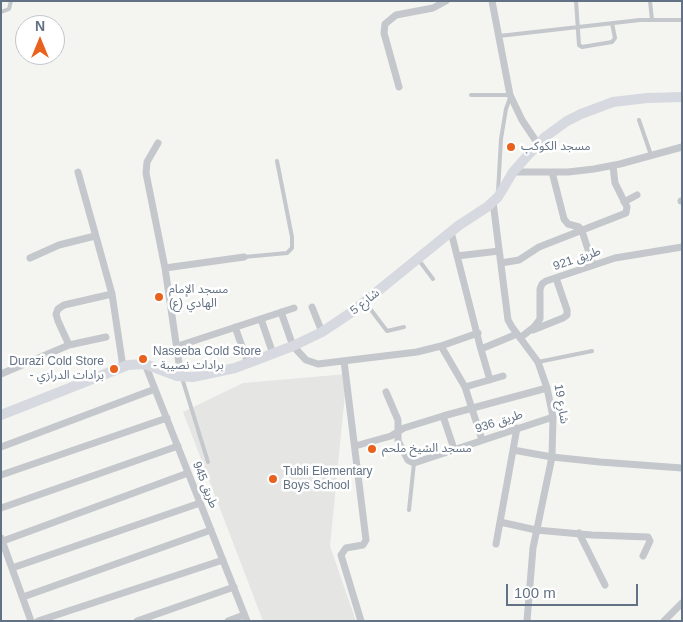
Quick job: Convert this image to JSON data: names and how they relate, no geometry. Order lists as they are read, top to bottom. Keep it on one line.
{"streets":{"street":["طريق 921","شارع 5","شارع 19","طريق 936","طريق 945"]},"crossings":[["شارع 5","شارع 19"],["شارع 5","طريق 945"],["شارع 19","طريق 936"]],"places":["مسجد الكوكب","مسجد الإمام الهادي (ع)","Naseeba Cold Store - برادات نصيبة","Durazi Cold Store - برادات الدرازي","مسجد الشيخ ملحم","Tubli Elementary Boys School"],"scale_bar":"100 m","north":"top"}
